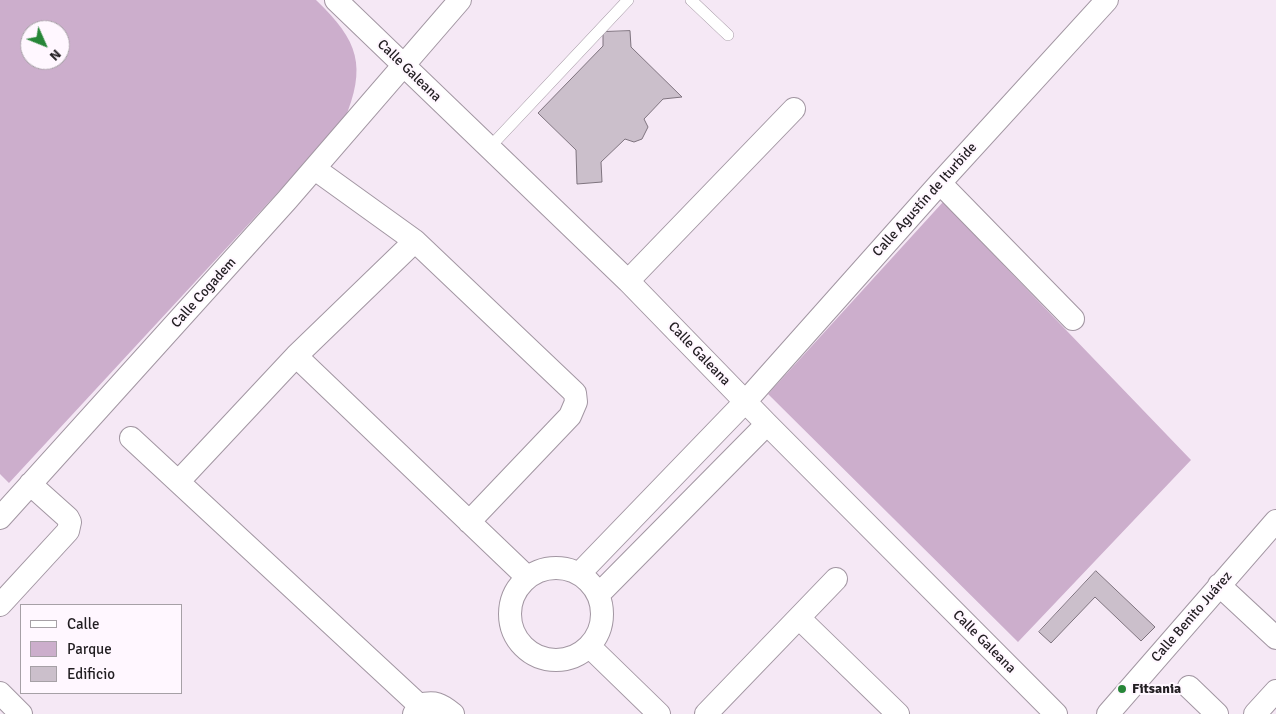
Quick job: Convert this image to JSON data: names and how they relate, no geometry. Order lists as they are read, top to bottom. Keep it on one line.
{"streets":{"street":["Calle Galeana","Calle Agustín de Iturbide","Calle Cogadem","Calle Benito Juárez"]},"crossings":[["Calle Galeana","Calle Agustín de Iturbide"],["Calle Galeana","Calle Cogadem"]],"places":["Fitsania"],"legend":["Calle","Parque","Edificio"],"north":"bottom right"}
